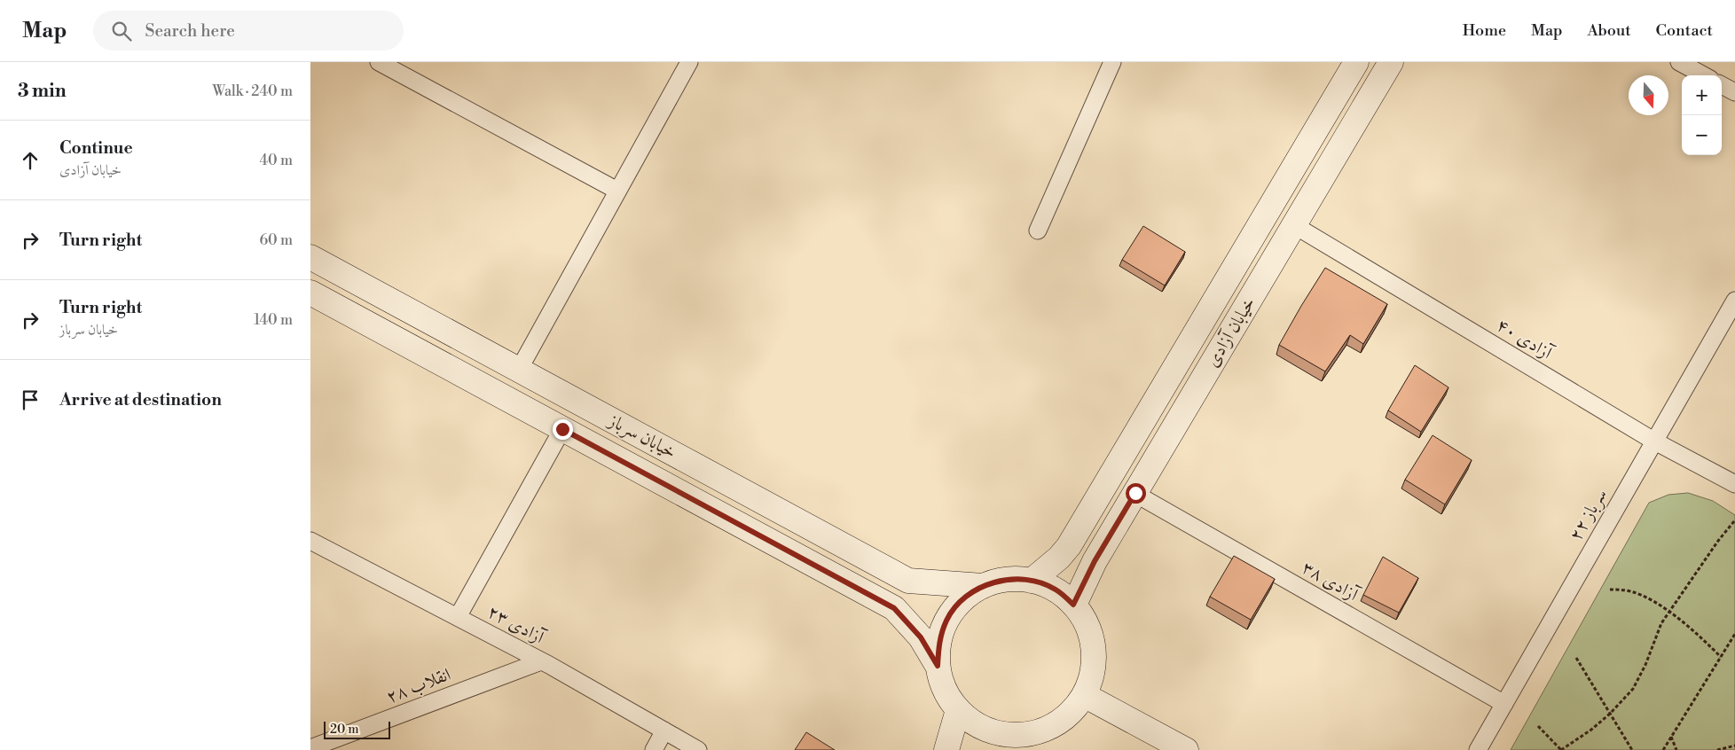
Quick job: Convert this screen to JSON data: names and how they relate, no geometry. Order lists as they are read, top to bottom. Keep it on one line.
{"streets":{"main road":["خیابان آزادی","خیابان سرباز"],"street":["آزادی ۴۰","سرباز ۲۲","آزادی ۳۸","آزادی ۲۳","انقلاب ۲۸"]},"crossings":[["خیابان آزادی","آزادی ۴۰"],["خیابان آزادی","خیابان سرباز"],["خیابان آزادی","آزادی ۳۸"],["آزادی ۴۰","سرباز ۲۲"],["سرباز ۲۲","آزادی ۳۸"],["آزادی ۲۳","انقلاب ۲۸"]],"scale_bar":"20 m","north":"bottom","page":{"header":"Map","search":"Search here","nav":["Home","Map","About","Contact"],"heading":["3 min","Walk · 240 m"],"map_buttons":["+","−"],"list":[["Continue","خیابان آزادی","40 m"],["Turn right","60 m"],["Turn right","خیابان سرباز","140 m"],"Arrive at destination"],"scale":"20 m"}}
